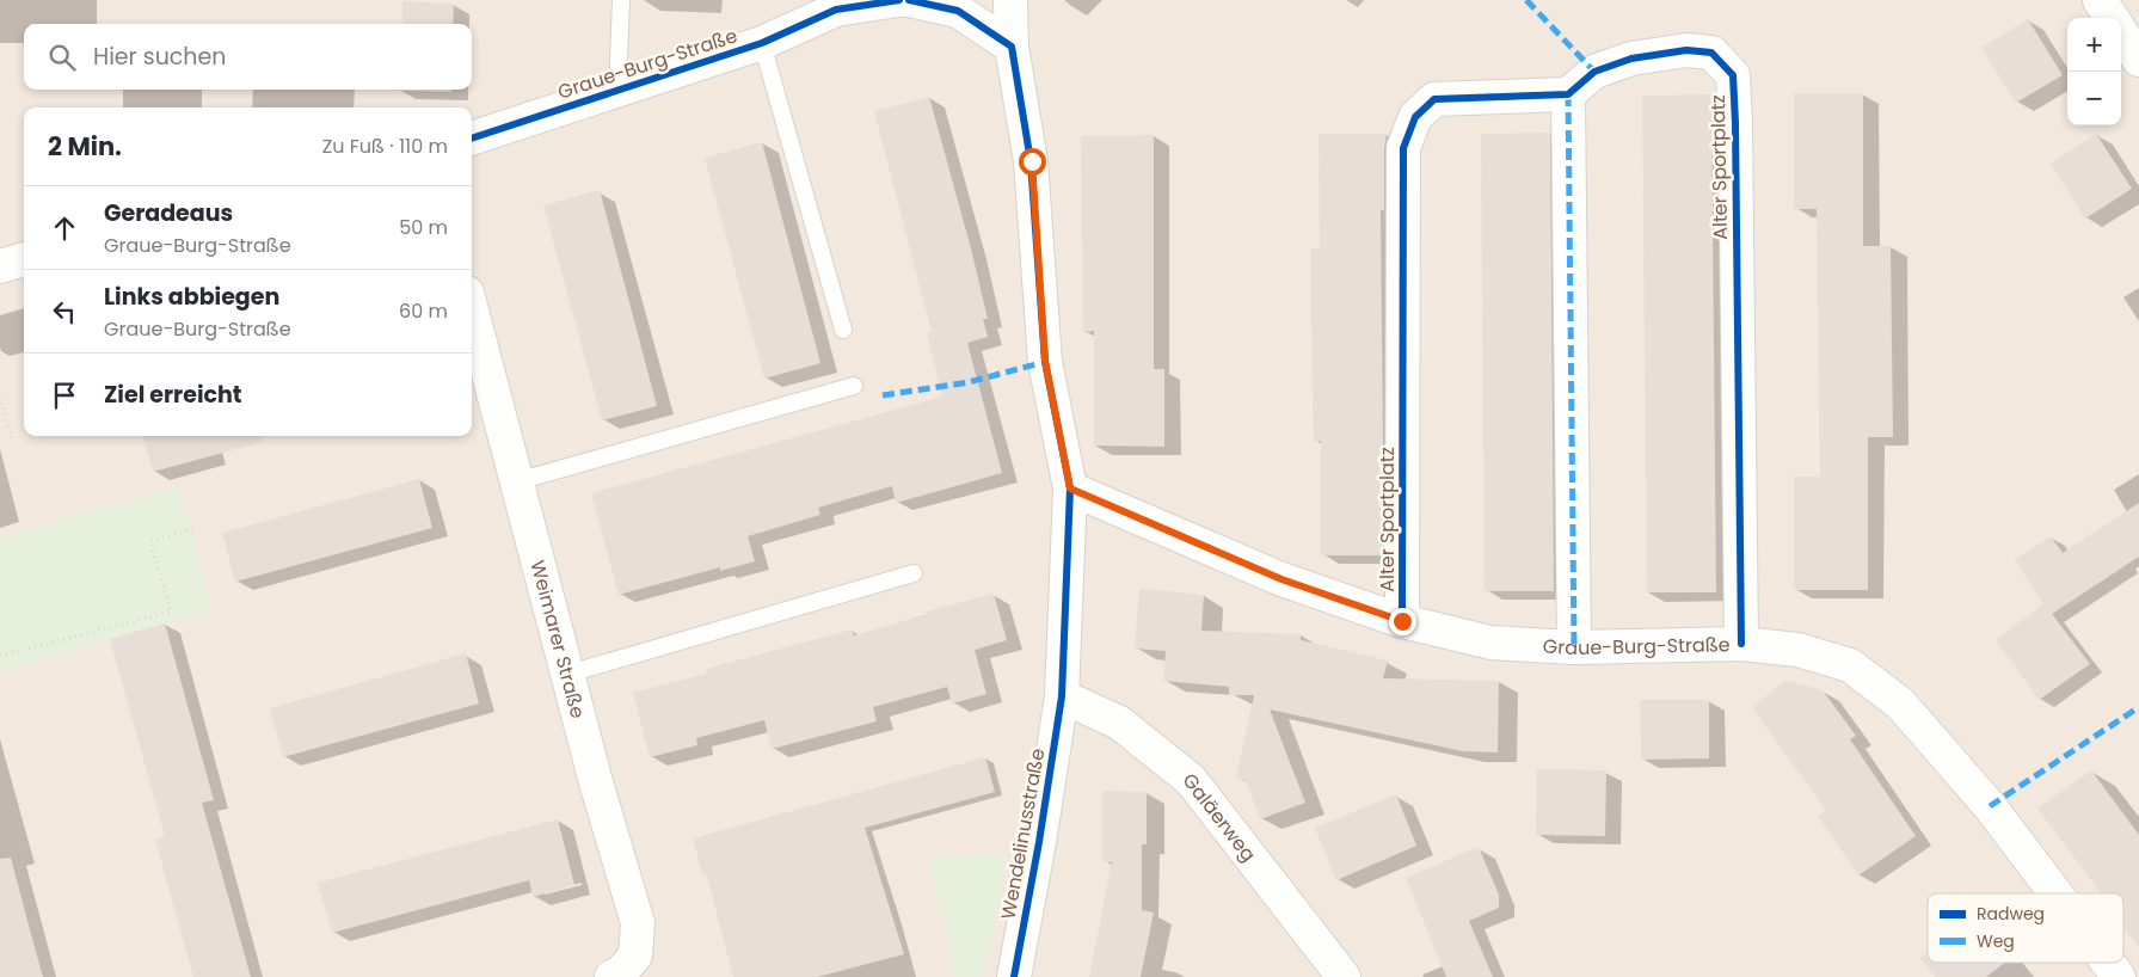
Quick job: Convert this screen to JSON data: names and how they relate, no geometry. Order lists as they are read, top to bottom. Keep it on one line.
{"streets":{"street":["Graue-Burg-Straße","Alter Sportplatz","Weimarer Straße","Galäerweg","Wendelinusstraße"]},"crossings":[["Graue-Burg-Straße","Alter Sportplatz"],["Galäerweg","Wendelinusstraße"]],"legend":["Radweg","Weg"],"page":{"map_buttons":["+","−"],"search":"Hier suchen","heading":["2 Min.","Zu Fuß · 110 m"],"list":[["Geradeaus","Graue-Burg-Straße","50 m"],["Links abbiegen","Graue-Burg-Straße","60 m"],"Ziel erreicht"]}}
